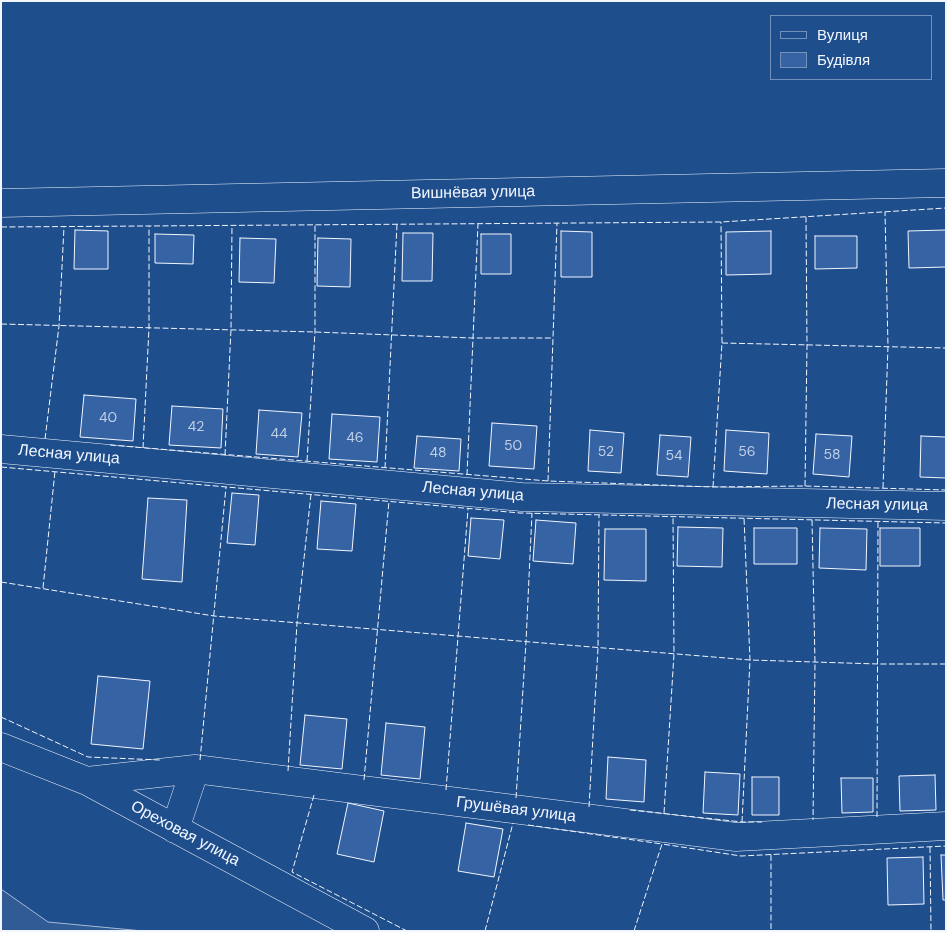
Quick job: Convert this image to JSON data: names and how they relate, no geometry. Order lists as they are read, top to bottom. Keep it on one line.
{"streets":{"street":["Вишнёвая улица","Лесная улица","Грушёвая улица","Ореховая улица"]},"crossings":[["Грушёвая улица","Ореховая улица"]],"house_numbers":["40","42","44","46","50","52","56","48","58","54"],"legend":["Вулиця","Будівля"]}
